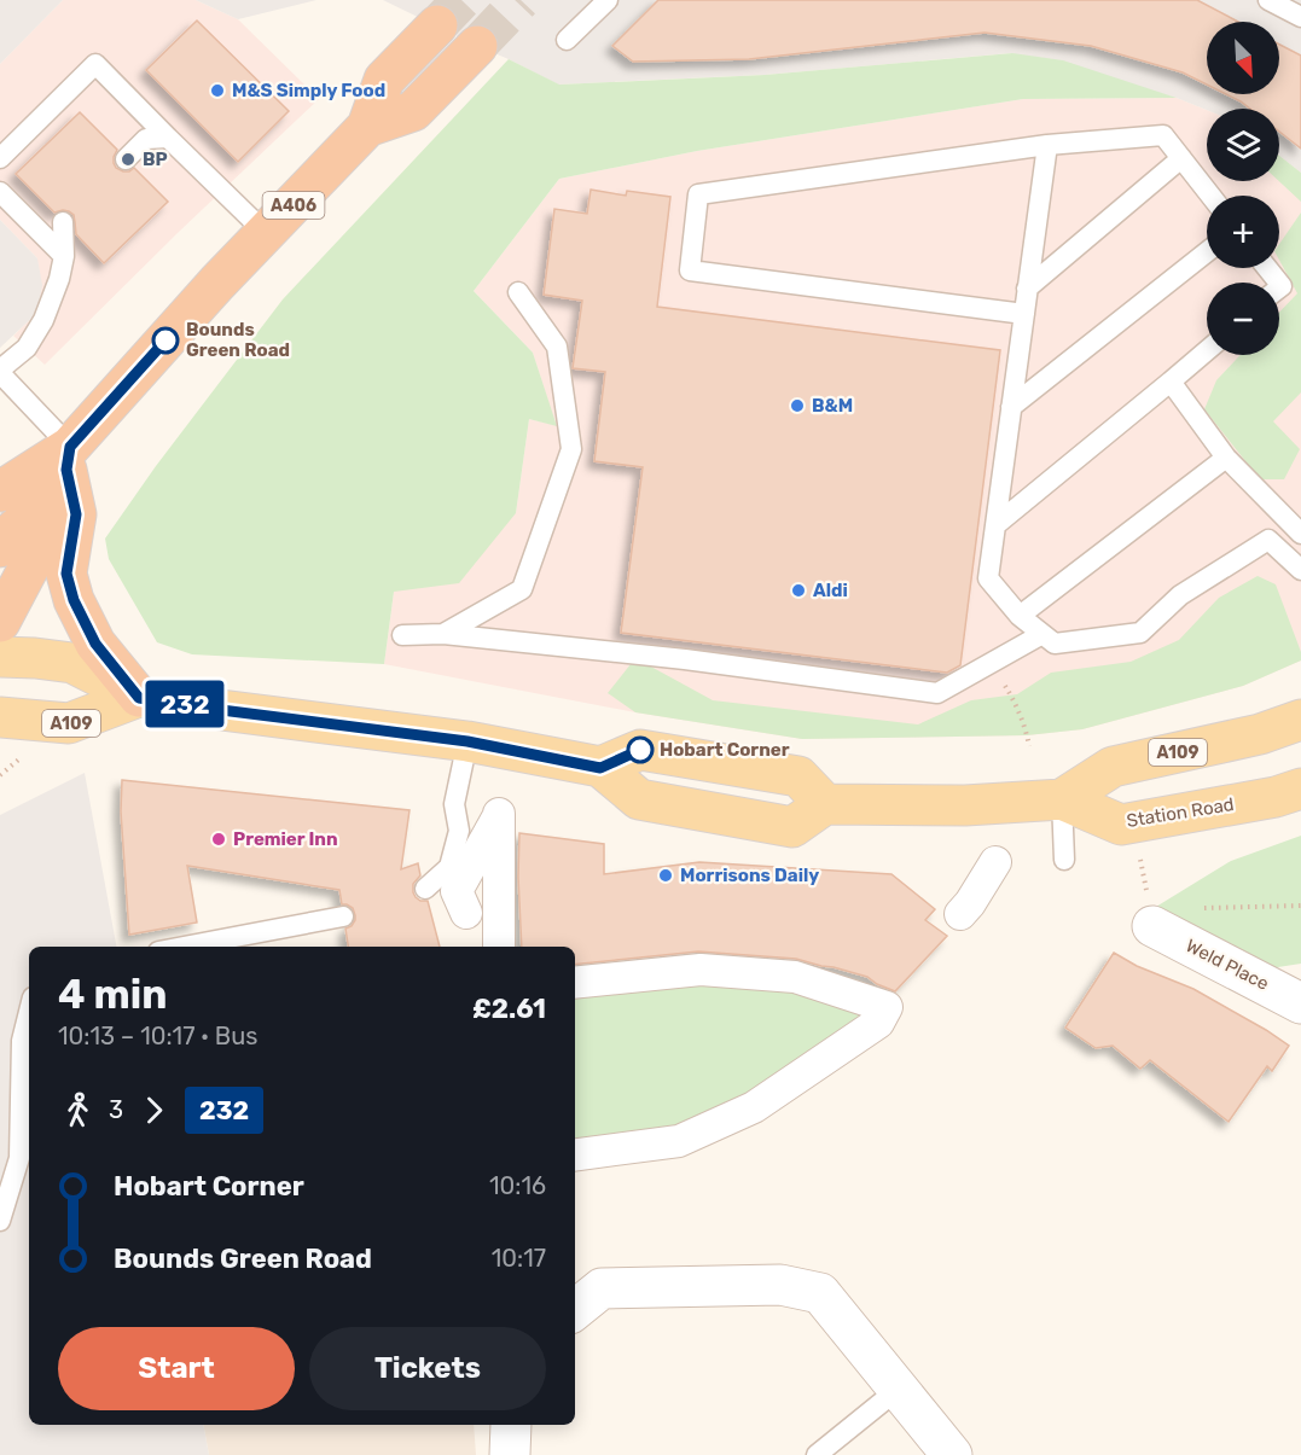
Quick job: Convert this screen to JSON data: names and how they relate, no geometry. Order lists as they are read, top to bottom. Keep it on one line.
{"streets":{"highway":["A406"],"main road":["A109","Station Road"],"street":["Weld Place"]},"places":["M&S Simply Food","BP","Bounds Green Road","B&M","Aldi","Hobart Corner","Premier Inn","Morrisons Daily"],"lines":["bus line 232"],"north":"bottom right","page":{"on_map":"232","map_buttons":["+","−"],"heading":["4 min","10:13 – 10:17 · Bus","£2.61"],"legs":["3","232"],"list":[{"name":"Hobart Corner","value":"10:16"},{"name":"Bounds Green Road","value":"10:17"}],"buttons":["Start","Tickets"]}}
